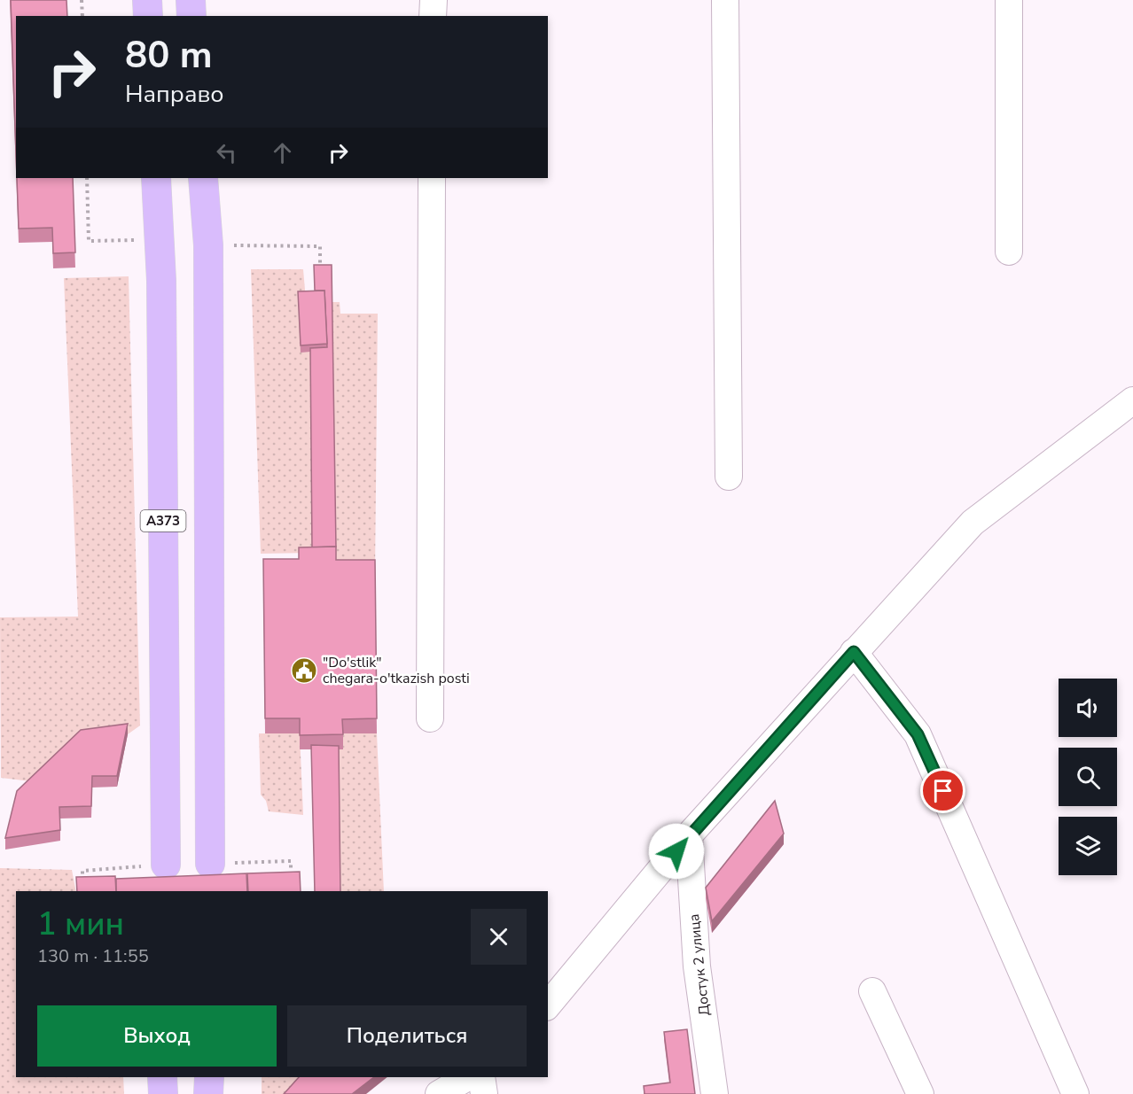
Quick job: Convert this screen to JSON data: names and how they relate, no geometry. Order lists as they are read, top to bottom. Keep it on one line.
{"streets":{"highway":["A373"],"street":["Достук 2 улица"]},"places":{"public building":["\"Do'stlik\" chegara-o'tkazish posti"]},"page":{"turn":["80 m","Направо"],"heading":["1 мин","130 m · 11:55"],"buttons":["Выход","Поделиться"]}}
